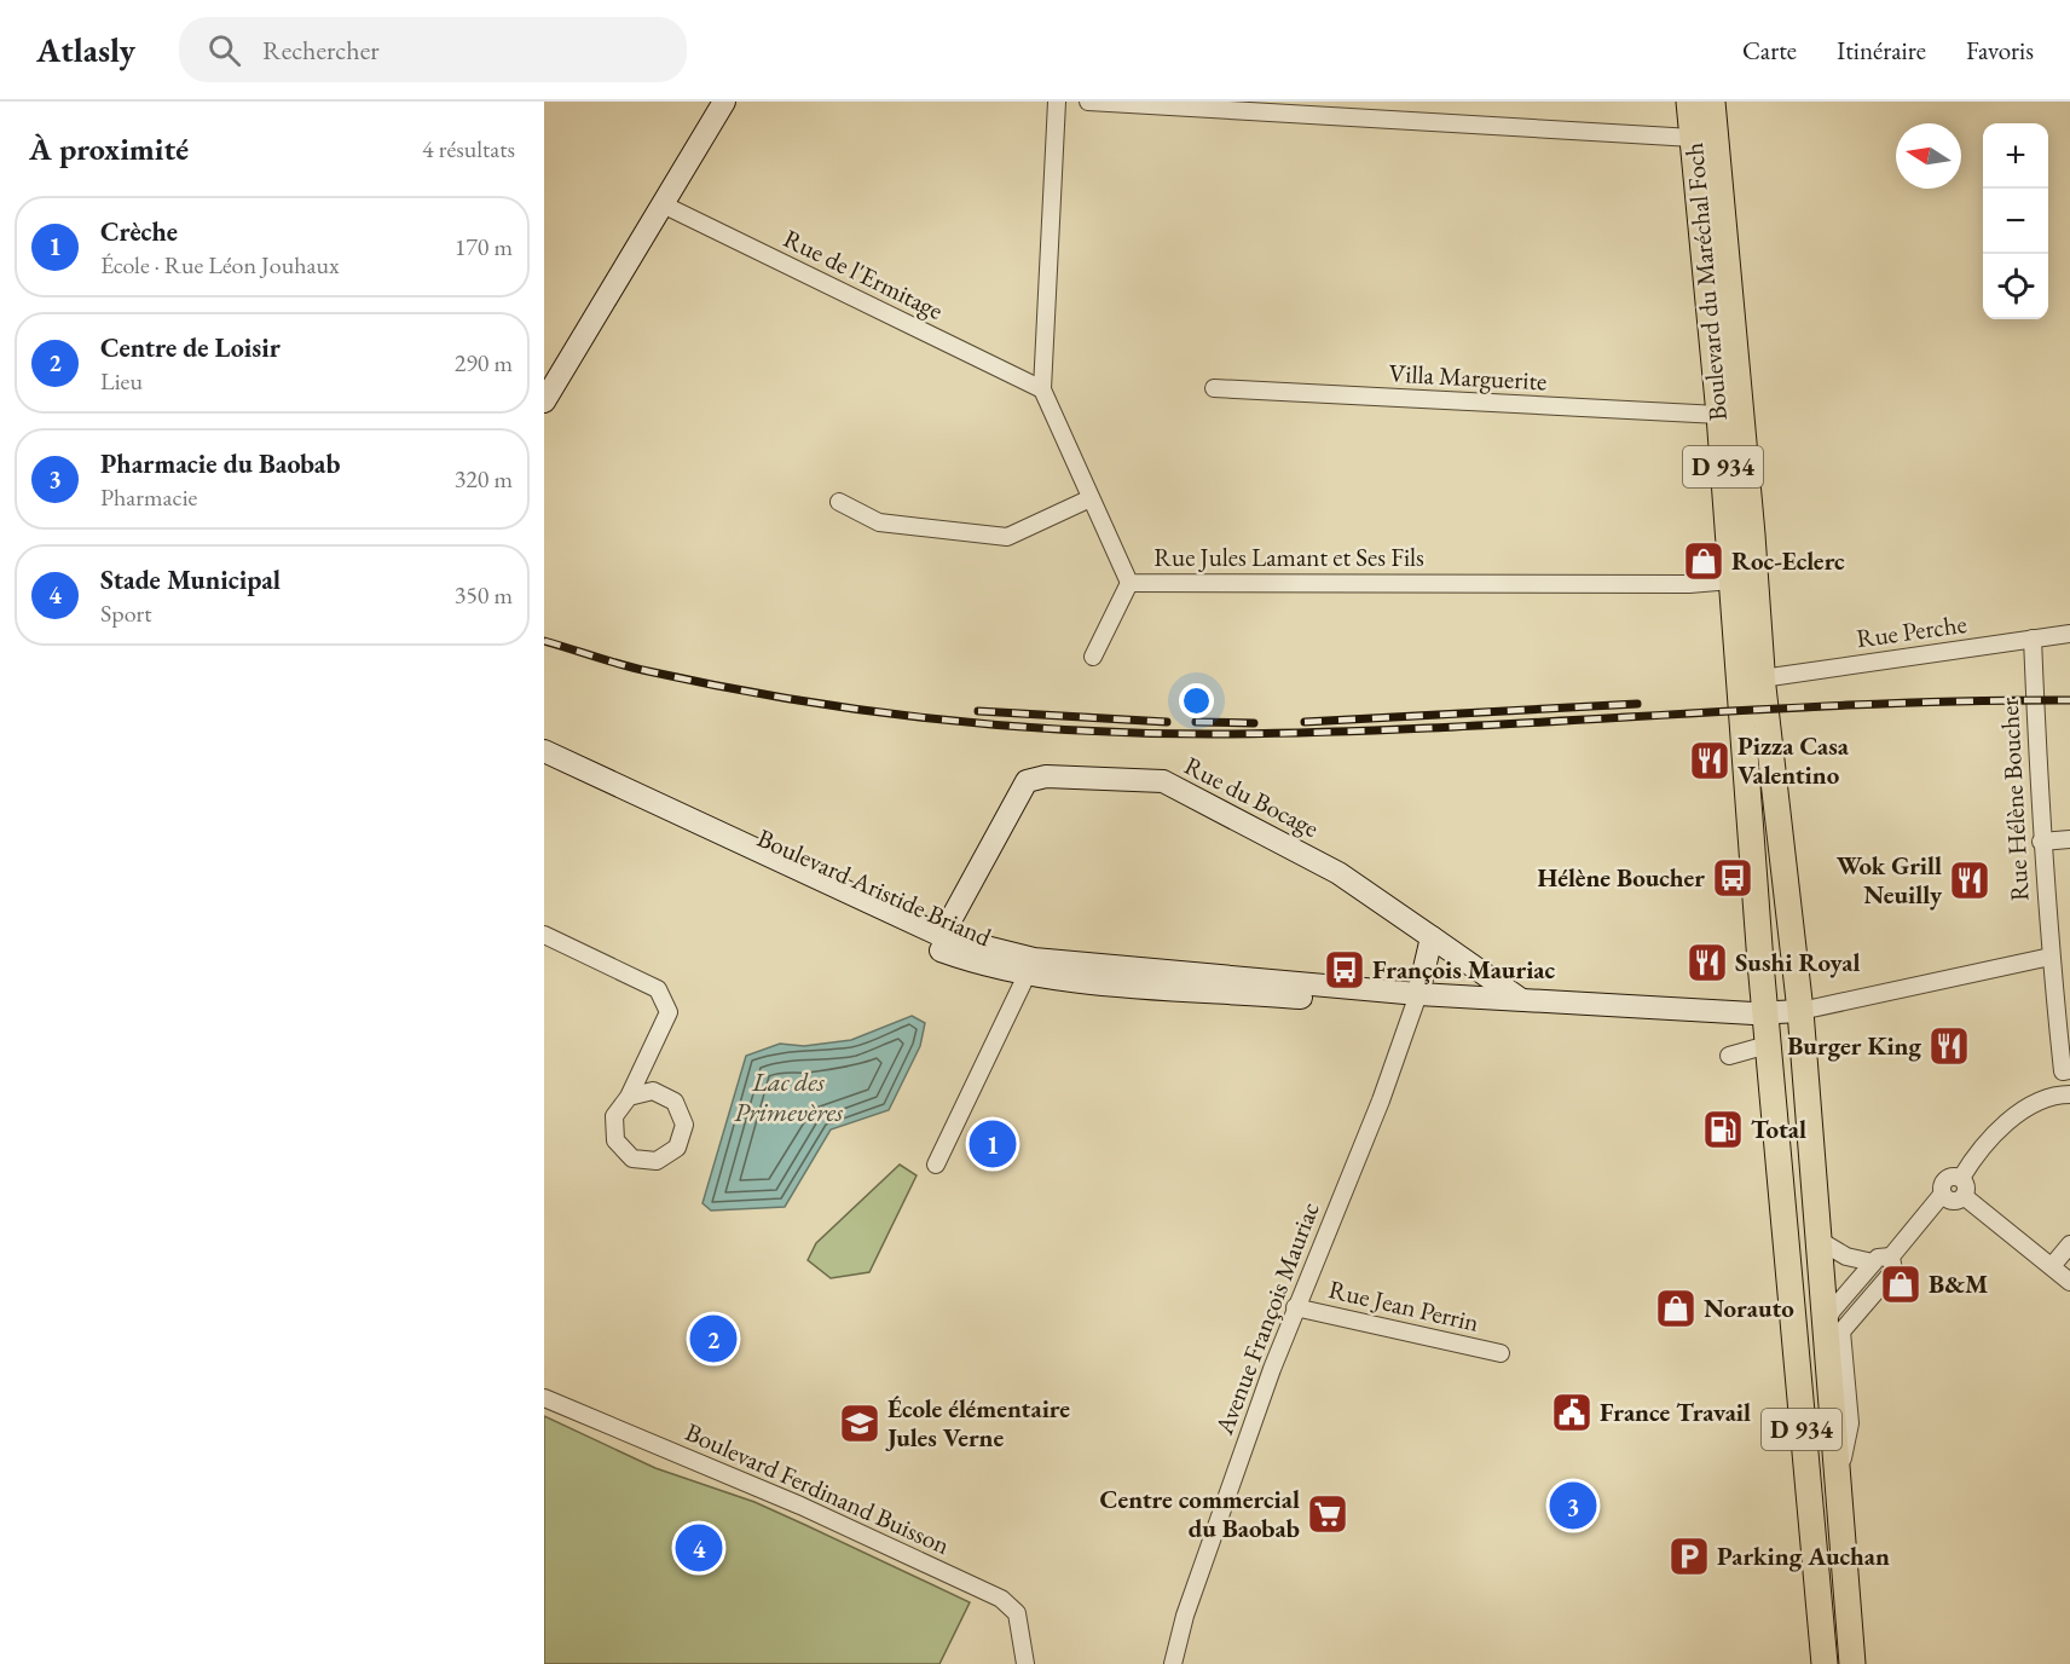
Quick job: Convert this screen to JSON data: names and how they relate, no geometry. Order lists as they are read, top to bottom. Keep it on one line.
{"streets":{"main road":["Boulevard du Maréchal Foch","D 934","Rue du Bocage","Boulevard Aristide Briand"],"street":["Rue de l'Ermitage","Villa Marguerite","Rue Jules Lamant et Ses Fils","Rue Perche","Rue Hélène Boucher","Rue Jean Perrin","Avenue François Mauriac","Boulevard Ferdinand Buisson"]},"crossings":[["Rue de l'Ermitage","Rue Jules Lamant et Ses Fils"],["Boulevard du Maréchal Foch","Villa Marguerite"],["Boulevard du Maréchal Foch","Rue Jules Lamant et Ses Fils"],["Boulevard du Maréchal Foch","Rue Perche"],["Boulevard du Maréchal Foch","Boulevard Aristide Briand"],["Rue Perche","Rue Hélène Boucher"],["Rue du Bocage","Boulevard Aristide Briand"],["Boulevard Aristide Briand","Avenue François Mauriac"],["Rue Jean Perrin","Avenue François Mauriac"]],"water":["Lac des Primevères"],"places":{"shop":["Roc-Eclerc","B&M","Norauto"],"restaurant":["Pizza Casa Valentino","Wok Grill Neuilly","Sushi Royal","Burger King"],"bus stop":["Hélène Boucher","François Mauriac"],"fuel station":["Total"],"public building":["France Travail"],"school or university":["École élémentaire Jules Verne"],"supermarket":["Centre commercial du Baobab"],"parking":["Parking Auchan"]},"north":"left","page":{"header":"Atlasly","search":"Rechercher","nav":["Carte","Itinéraire","Favoris"],"heading":["À proximité","4 résultats"],"map_buttons":["+","−"],"list":[{"mark":"1","name":"Crèche","note":"École · Rue Léon Jouhaux","value":"170 m"},{"mark":"2","name":"Centre de Loisir","note":"Lieu","value":"290 m"},{"mark":"3","name":"Pharmacie du Baobab","note":"Pharmacie","value":"320 m"},{"mark":"4","name":"Stade Municipal","note":"Sport","value":"350 m"}],"pins":["1","2","3","4"]}}
